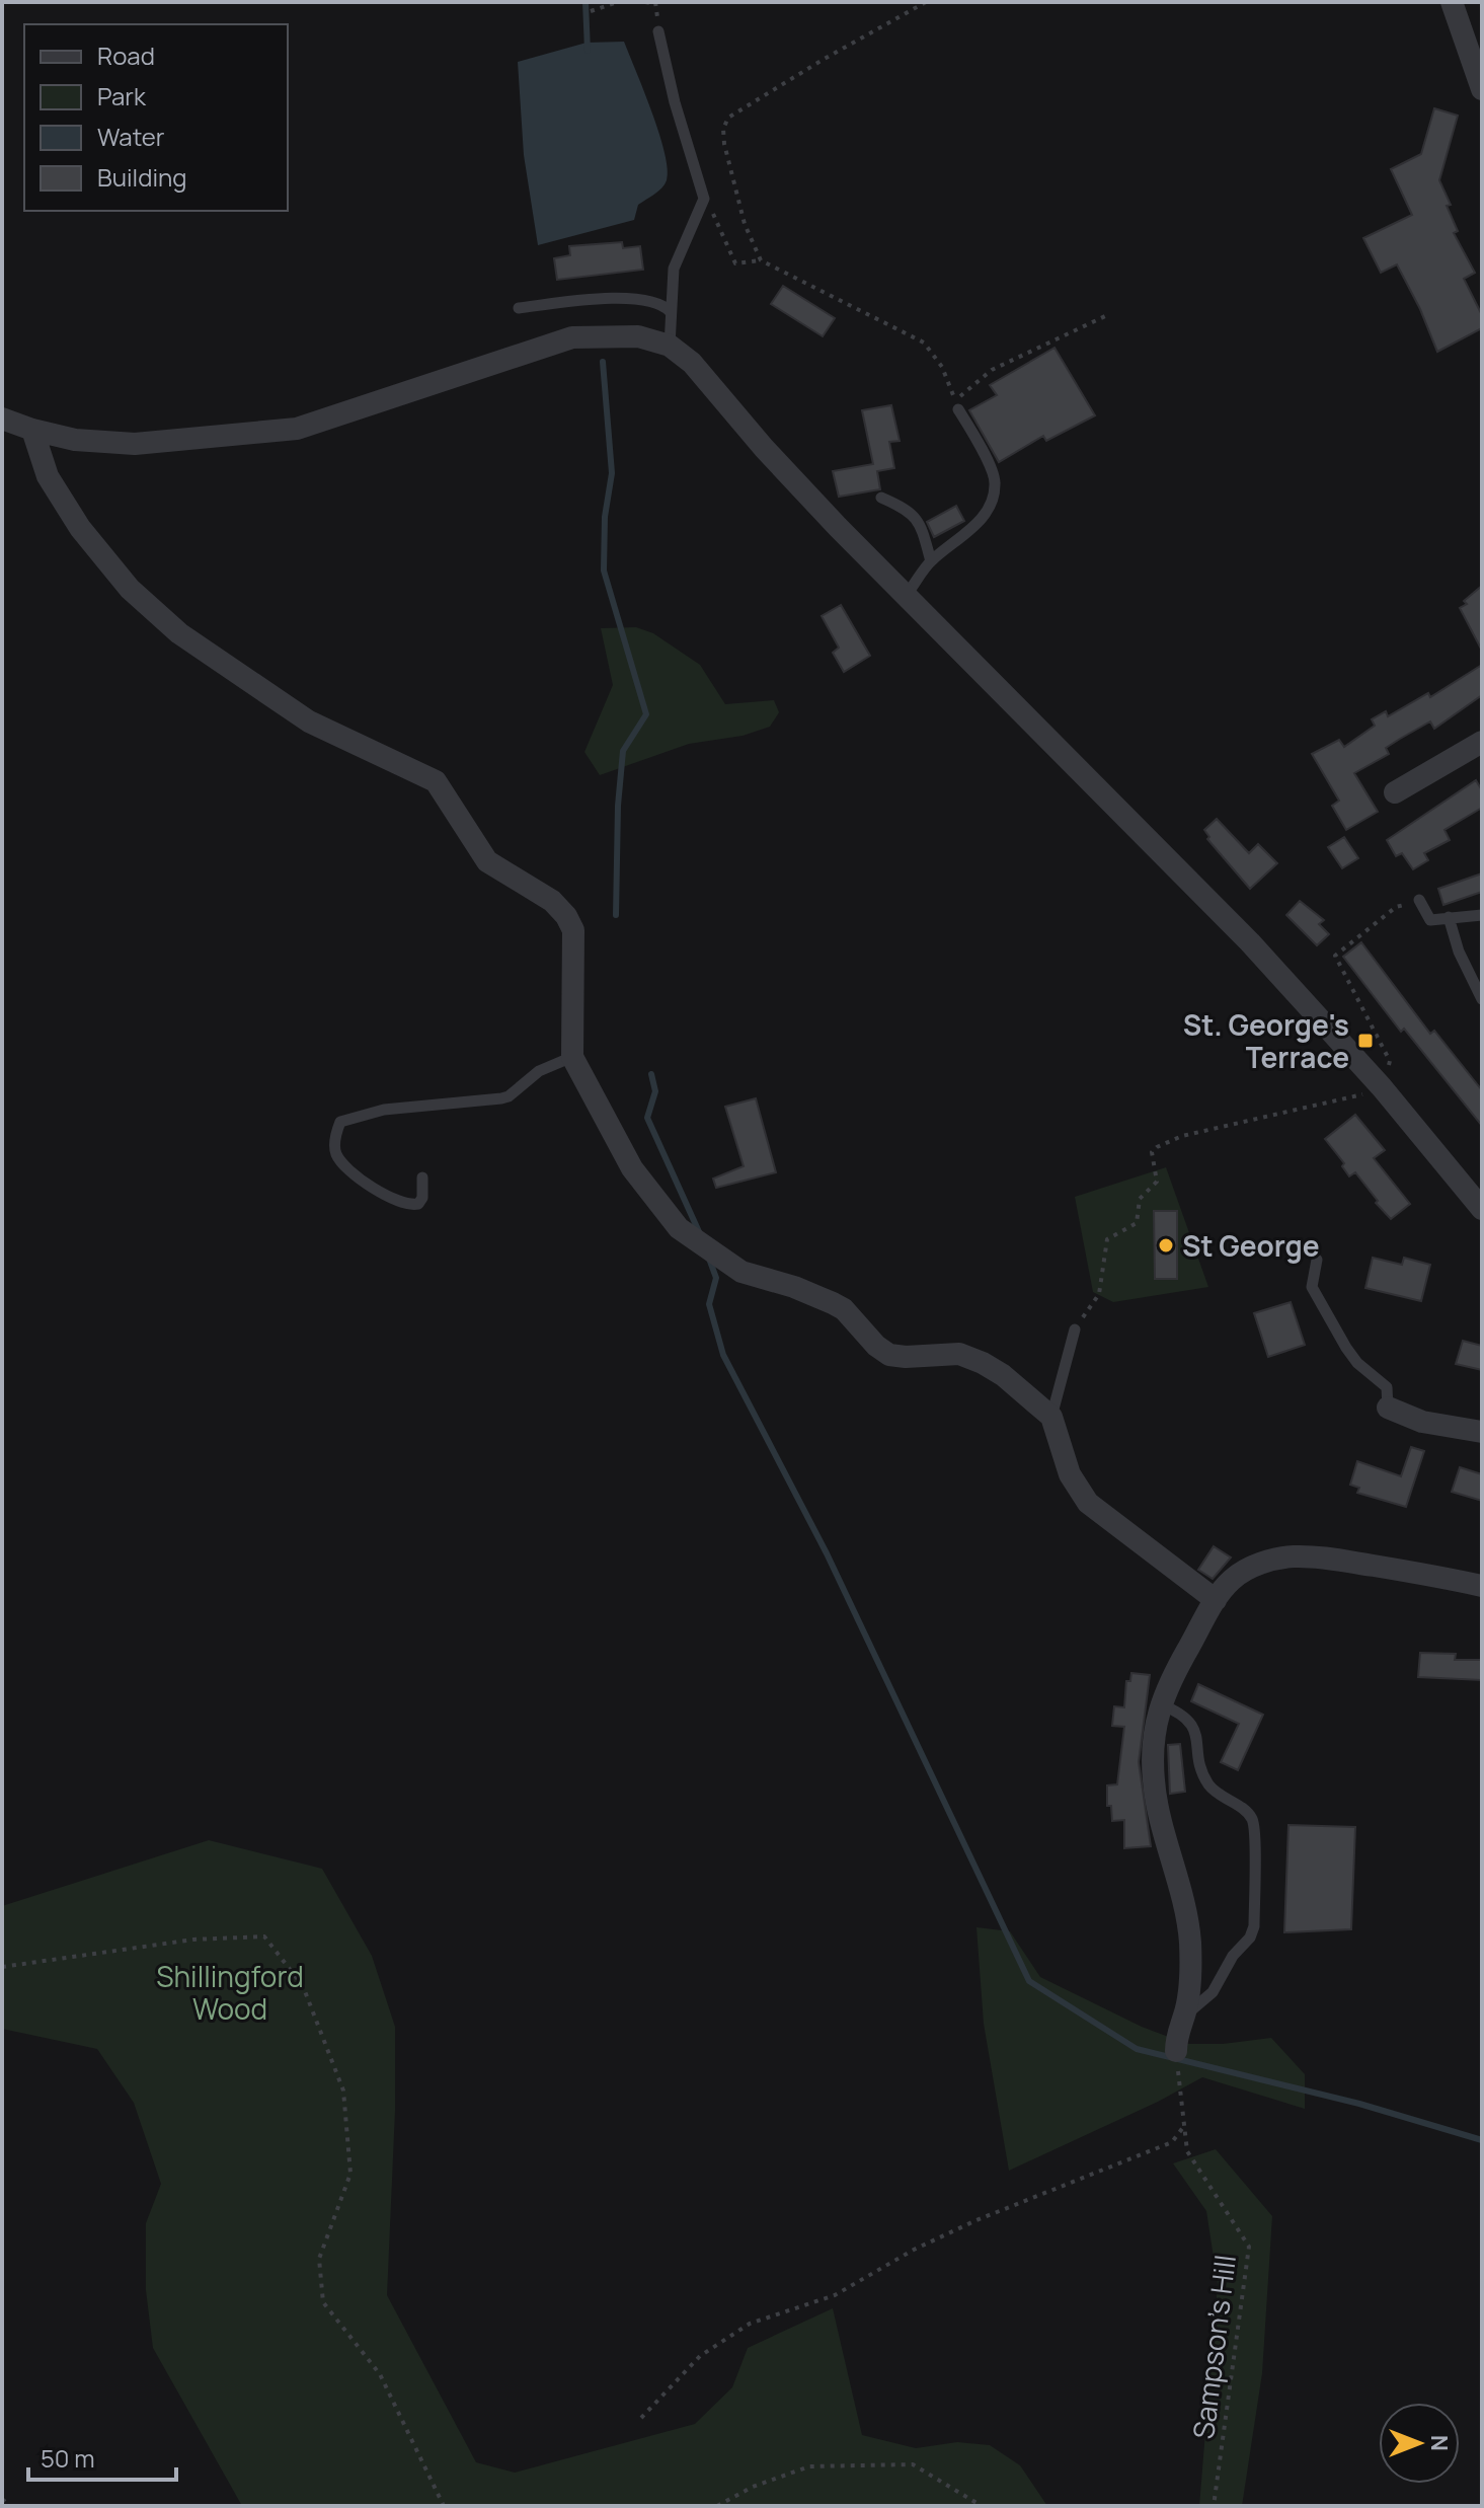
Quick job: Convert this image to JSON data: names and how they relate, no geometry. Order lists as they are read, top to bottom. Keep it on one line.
{"streets":{"path":["Sampson's Hill"]},"parks":["Shillingford Wood"],"places":{"transit":["St. George's Terrace"],"other":["St George"]},"legend":["Road","Park","Water","Building"],"scale_bar":"50 m","north":"right"}
